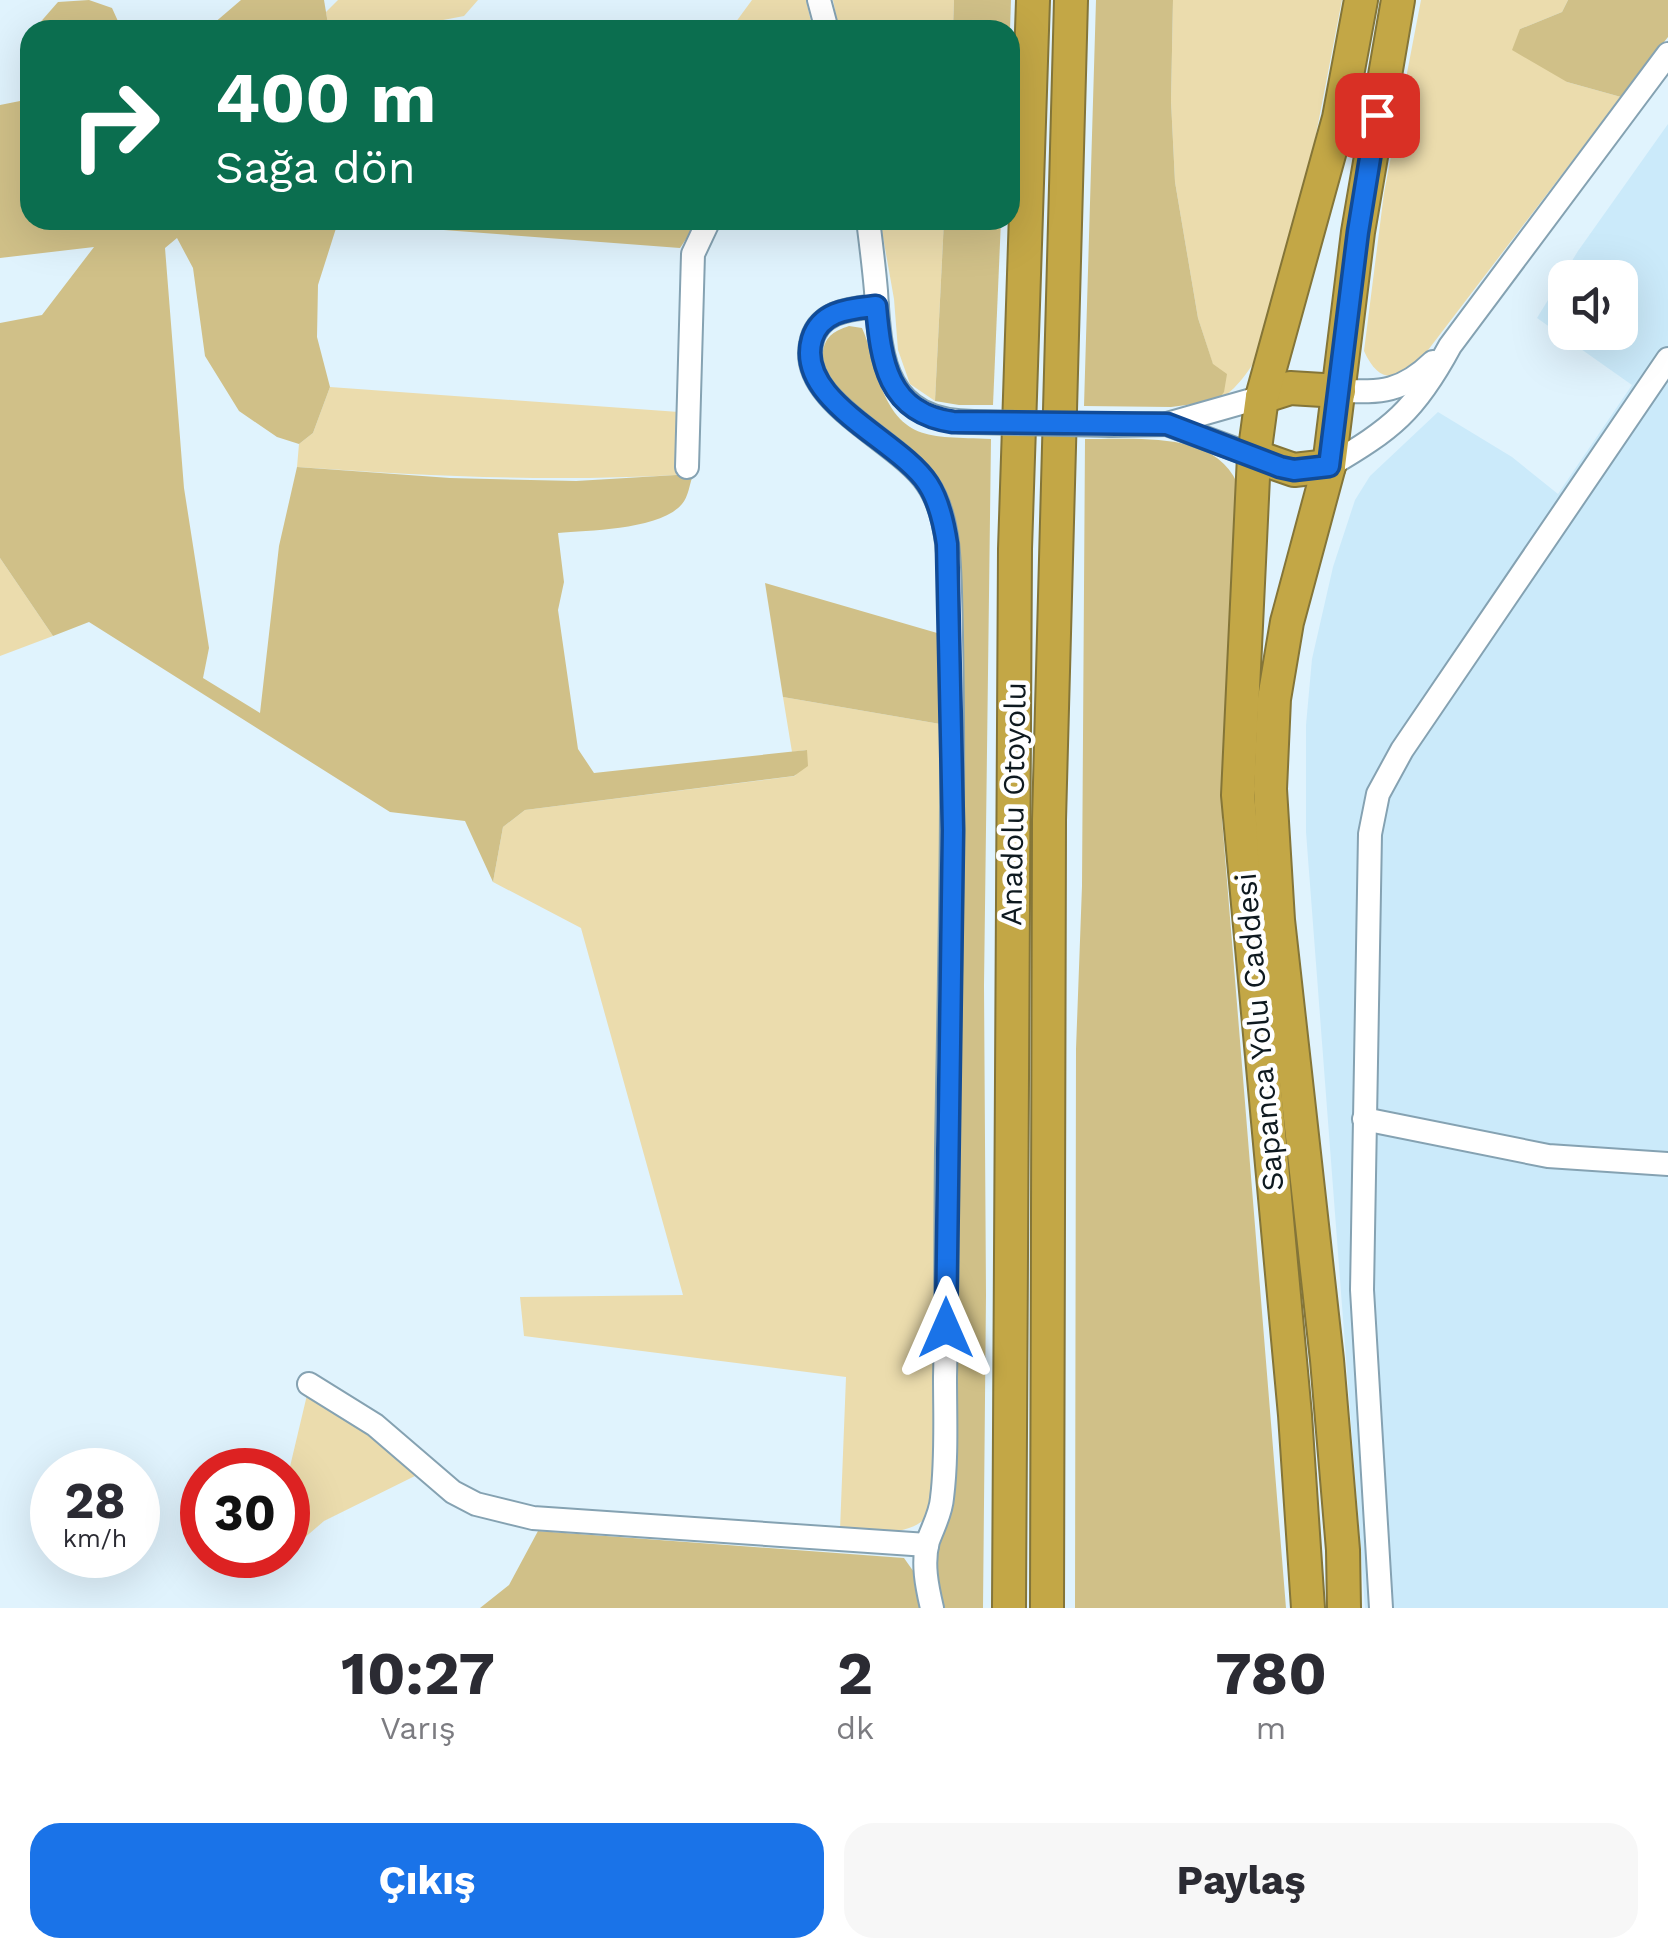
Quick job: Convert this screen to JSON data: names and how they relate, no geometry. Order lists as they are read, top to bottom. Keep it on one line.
{"streets":{"highway":["Anadolu Otoyolu","Sapanca Yolu Caddesi"]},"page":{"turn":["400 m","Sağa dön"],"speed":"28 km/h","limit":"30","eta":["10:27","Varış","2","dk","780","m"],"buttons":["Çıkış","Paylaş"]}}
